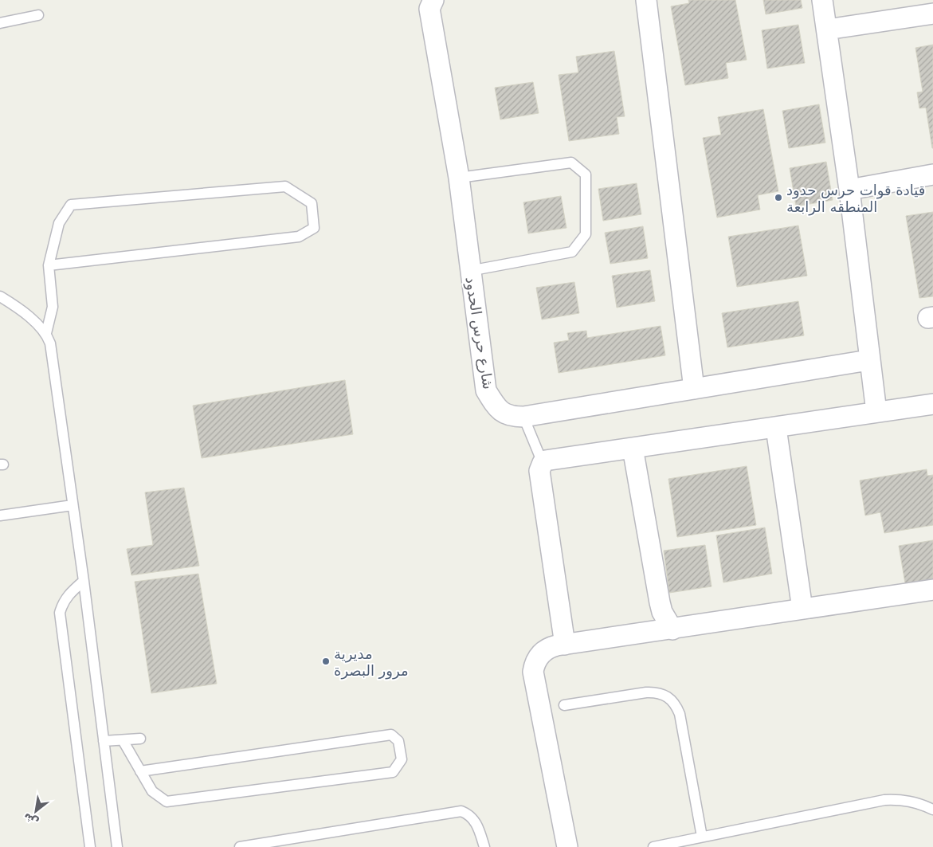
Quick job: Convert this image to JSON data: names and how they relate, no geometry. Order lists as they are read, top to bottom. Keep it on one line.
{"streets":{"street":["شارع حرس الحدود"]},"places":["قيادة قوات حرس حدود المنطقه الرابعة","مديرية مرور البصرة"],"north":"bottom left"}
